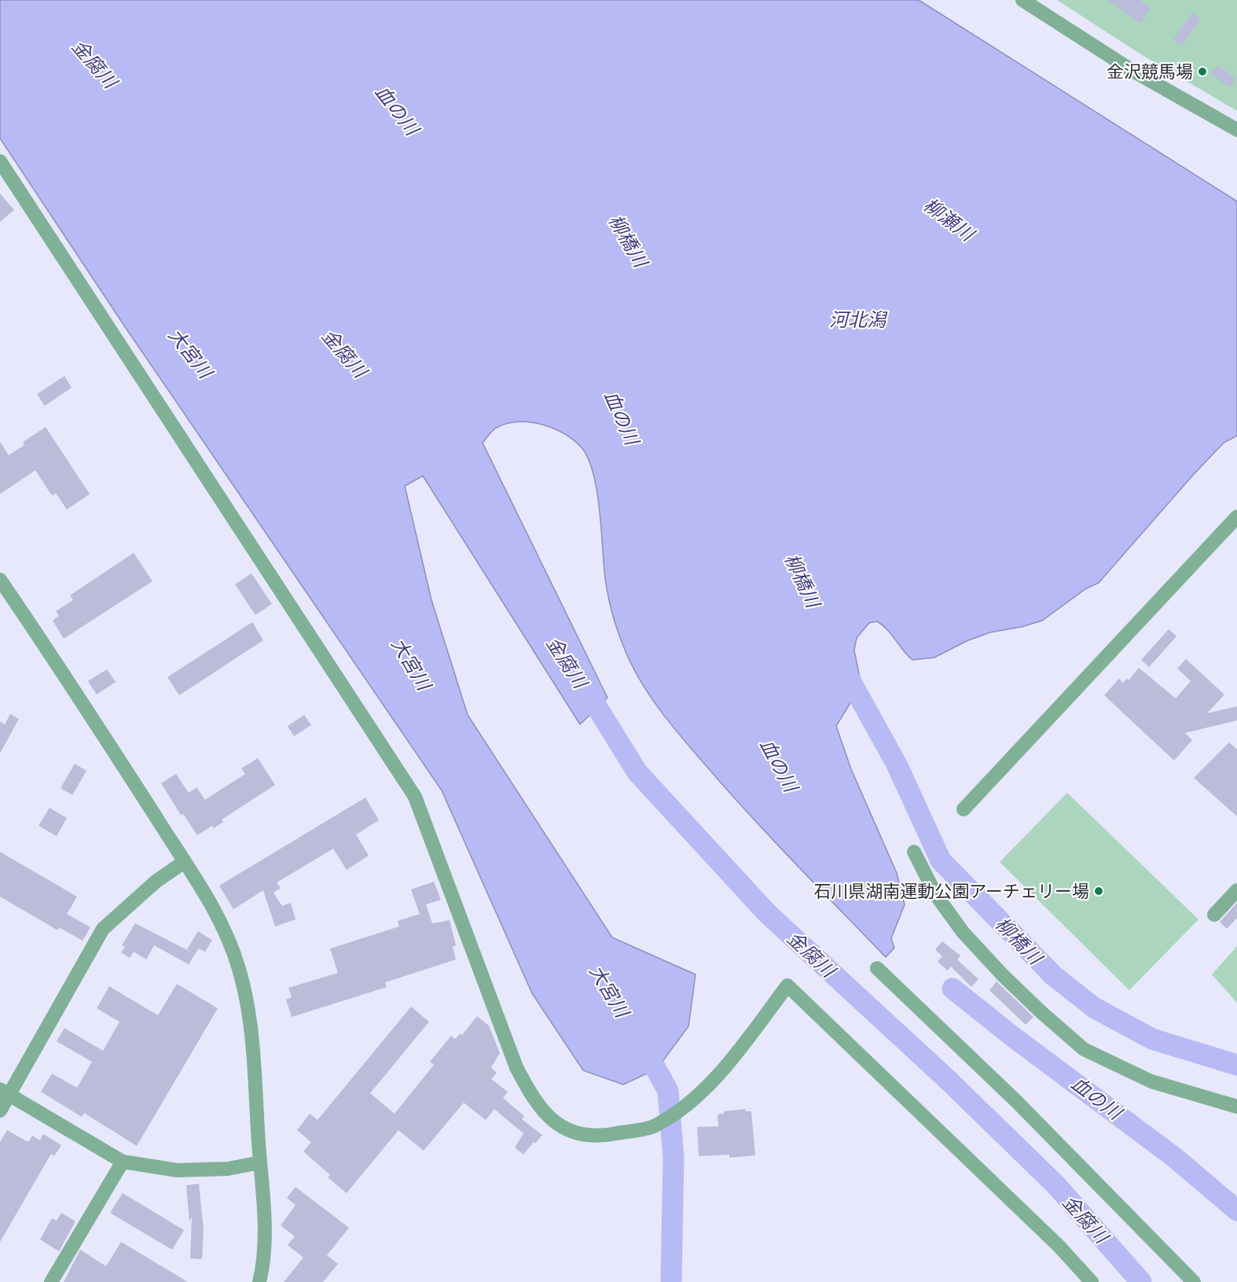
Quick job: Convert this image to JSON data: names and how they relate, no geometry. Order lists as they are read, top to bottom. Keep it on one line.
{"water":["金腐川","血の川","柳瀬川","柳橋川","河北潟","大宮川"],"places":["金沢競馬場","石川県湖南運動公園アーチェリー場"]}
